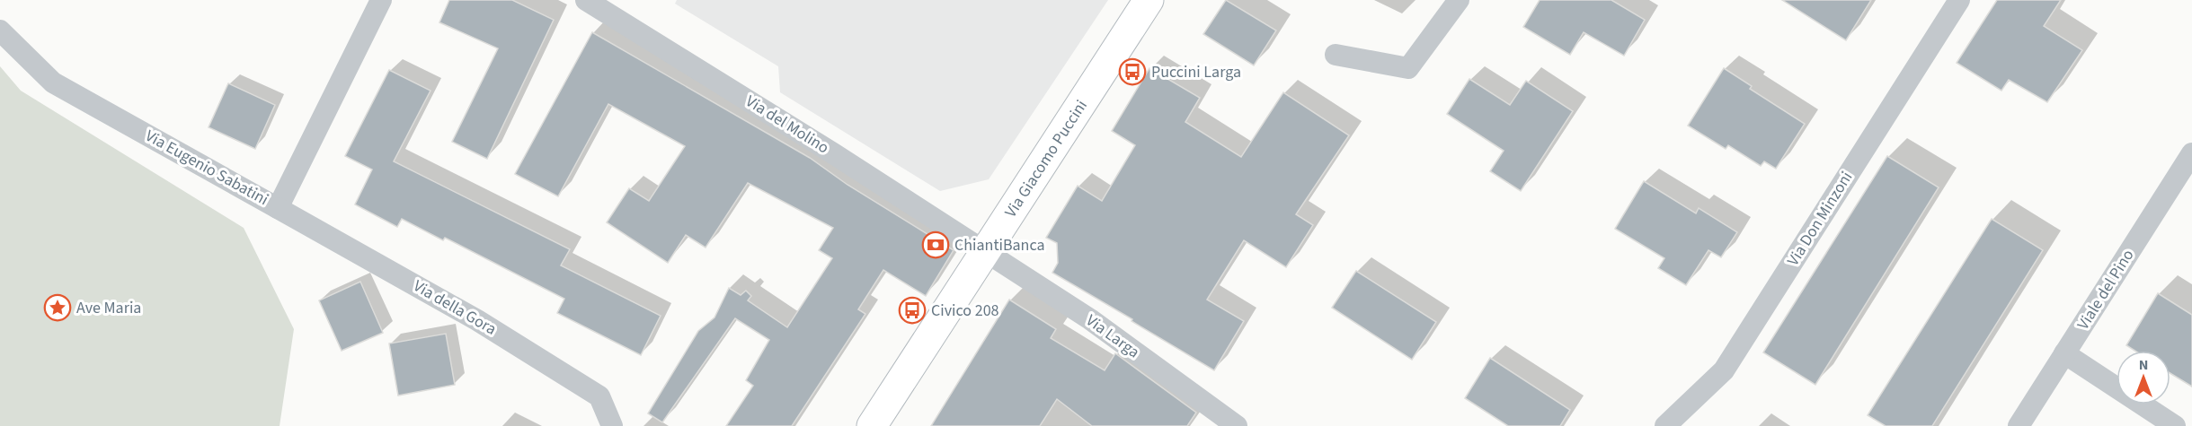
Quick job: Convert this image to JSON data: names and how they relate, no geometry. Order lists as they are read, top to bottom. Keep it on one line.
{"streets":{"street":["Via del Molino","Via Giacomo Puccini","Via Eugenio Sabatini","Via Don Minzoni","Viale del Pino","Via della Gora","Via Larga"]},"crossings":[["Via del Molino","Via Giacomo Puccini"],["Via del Molino","Via Larga"],["Via Giacomo Puccini","Via Larga"],["Via Eugenio Sabatini","Via della Gora"]],"places":{"bus stop":["Puccini Larga","Civico 208"],"bank":["ChiantiBanca"],"place":["Ave Maria"]},"north":"top"}
